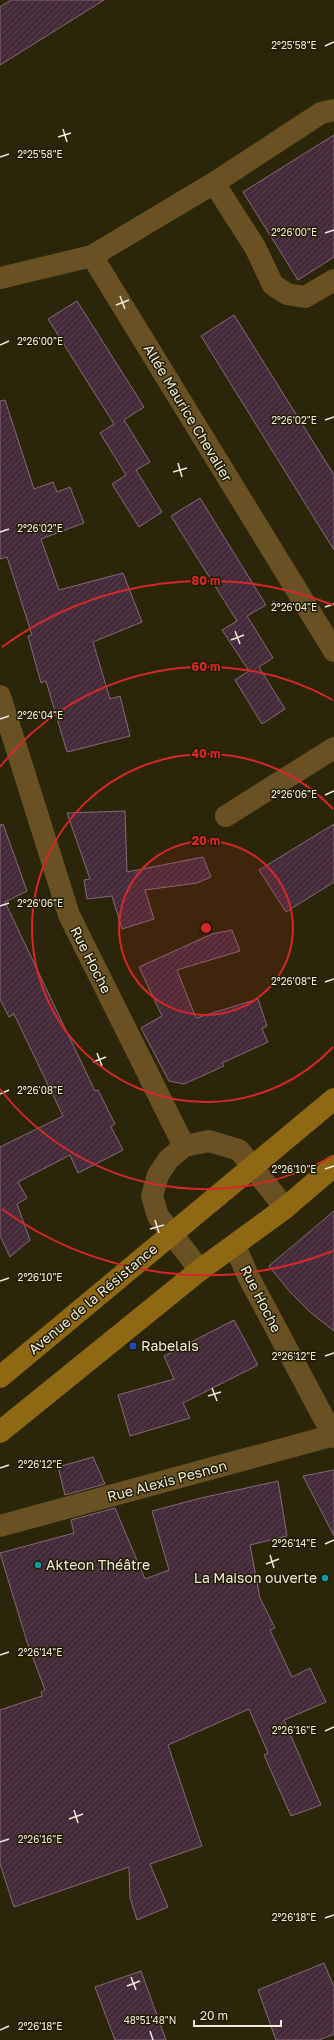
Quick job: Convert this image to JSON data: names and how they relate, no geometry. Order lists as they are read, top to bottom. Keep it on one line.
{"streets":{"main road":["Avenue de la Résistance"],"street":["Allée Maurice Chevalier","Rue Hoche","Rue Alexis Pesnon"]},"crossings":[["Rue Hoche","Rue Alexis Pesnon"]],"places":{"transit":["Rabelais"],"other":["Akteon Théâtre","La Maison ouverte"]},"scale_bar":"20 m","coordinates":["2°25'58\"E","2°26'00\"E","2°26'02\"E","2°26'04\"E","2°26'06\"E","2°26'08\"E","2°26'10\"E","2°26'12\"E","2°26'14\"E","2°26'16\"E","2°26'18\"E","48°51'48\"N"],"rings":["80 m","60 m","40 m","20 m"]}
